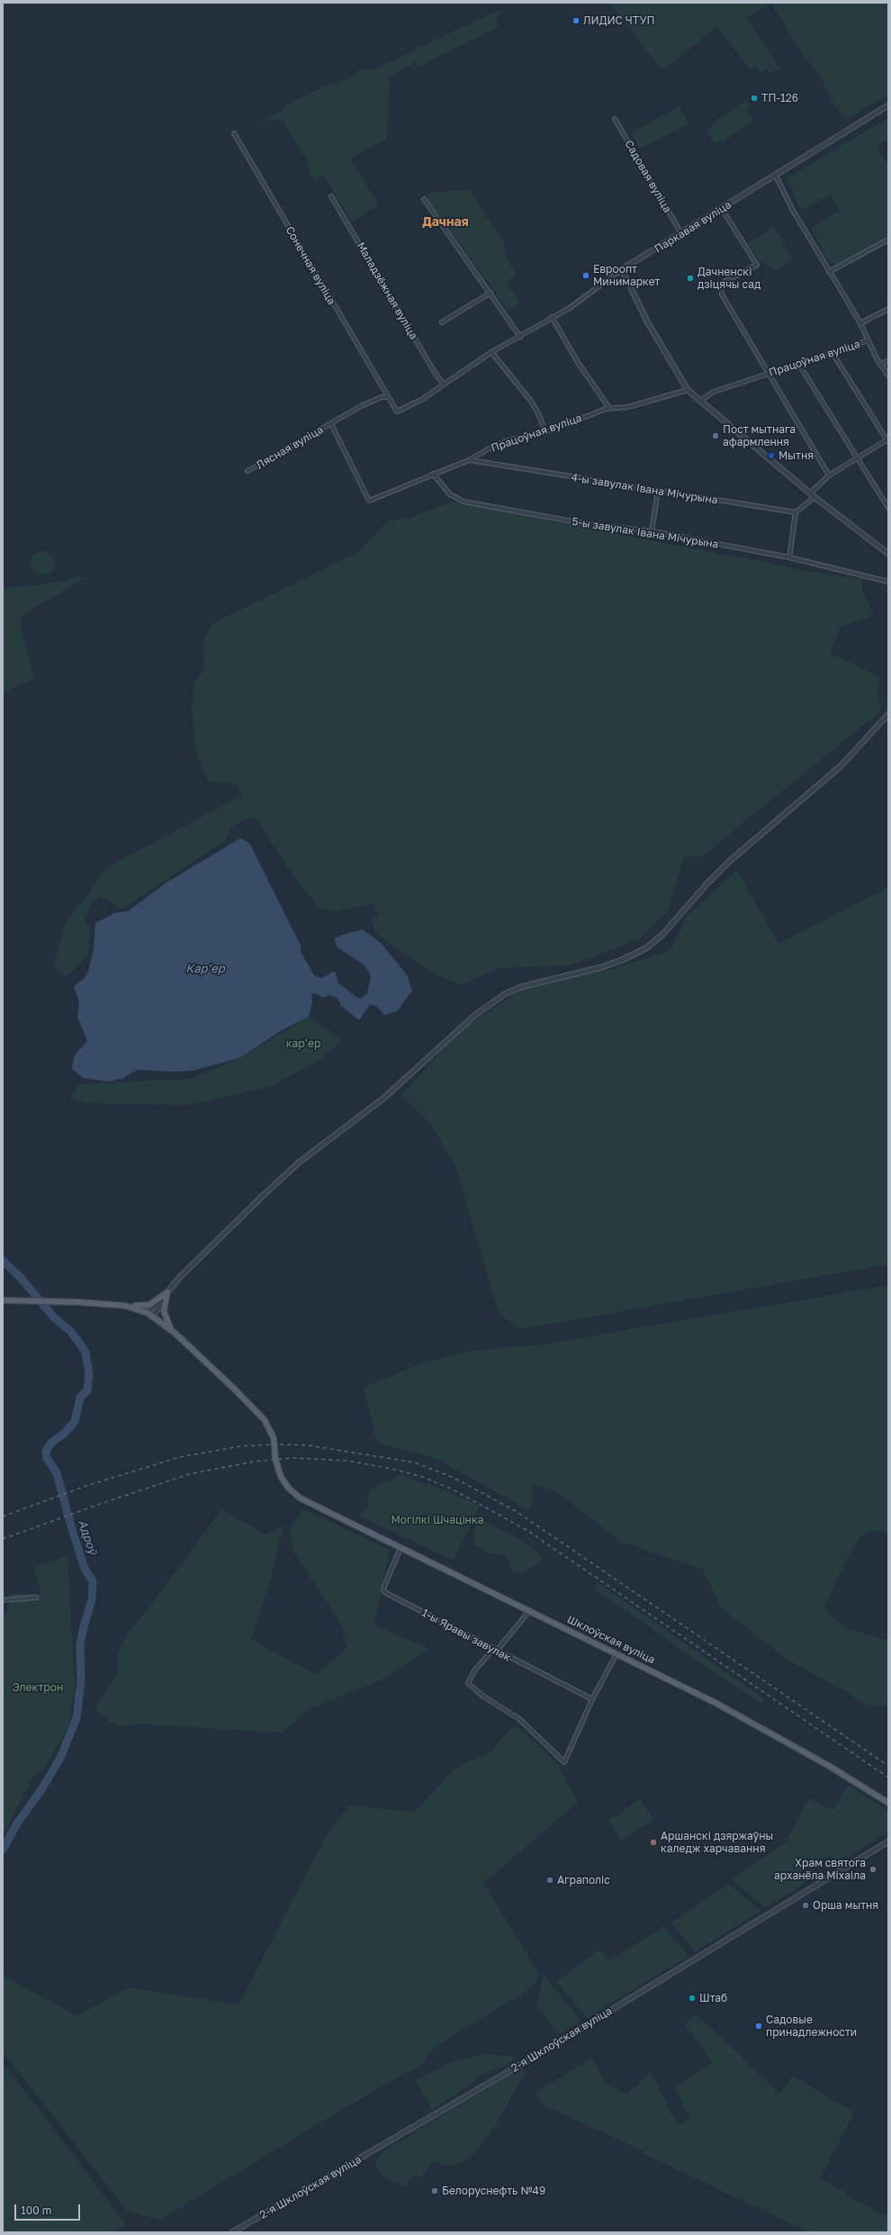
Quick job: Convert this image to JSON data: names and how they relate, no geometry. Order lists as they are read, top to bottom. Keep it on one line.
{"streets":{"main road":["Шклоўская вуліца"],"street":["Садовая вуліца","Паркавая вуліца","Сонечная вуліца","Маладзёжная вуліца","Працоўная вуліца","Лясная вуліца","4-ы завулак Івана Мічурына","5-ы завулак Івана Мічурына","1-ы Яравы завулак","2-я Шклоўская вуліца"]},"crossings":[["Садовая вуліца","Паркавая вуліца"],["Паркавая вуліца","Сонечная вуліца"],["Паркавая вуліца","Маладзёжная вуліца"],["Сонечная вуліца","Маладзёжная вуліца"],["Сонечная вуліца","Лясная вуліца"],["Працоўная вуліца","Лясная вуліца"],["Працоўная вуліца","4-ы завулак Івана Мічурына"],["Працоўная вуліца","5-ы завулак Івана Мічурына"],["1-ы Яравы завулак","Шклоўская вуліца"]],"districts":["Дачная"],"water":["Карʼер","Адроў"],"parks":["карʼер","Могілкі Шчацінка","Электрон"],"places":["ЛИДИС ЧТУП","ТП-126","Евроопт Минимаркет","Дачненскі дзіцячы сад","Пост мытнага афармлення","Мытня","Аршанскі дзяржаўны каледж харчавання","Храм святога арханёла Міхаіла","Аграполіс","Орша мытня","Штаб","Садовые принадлежности","Белоруснефть №49"],"scale_bar":"100 m"}
